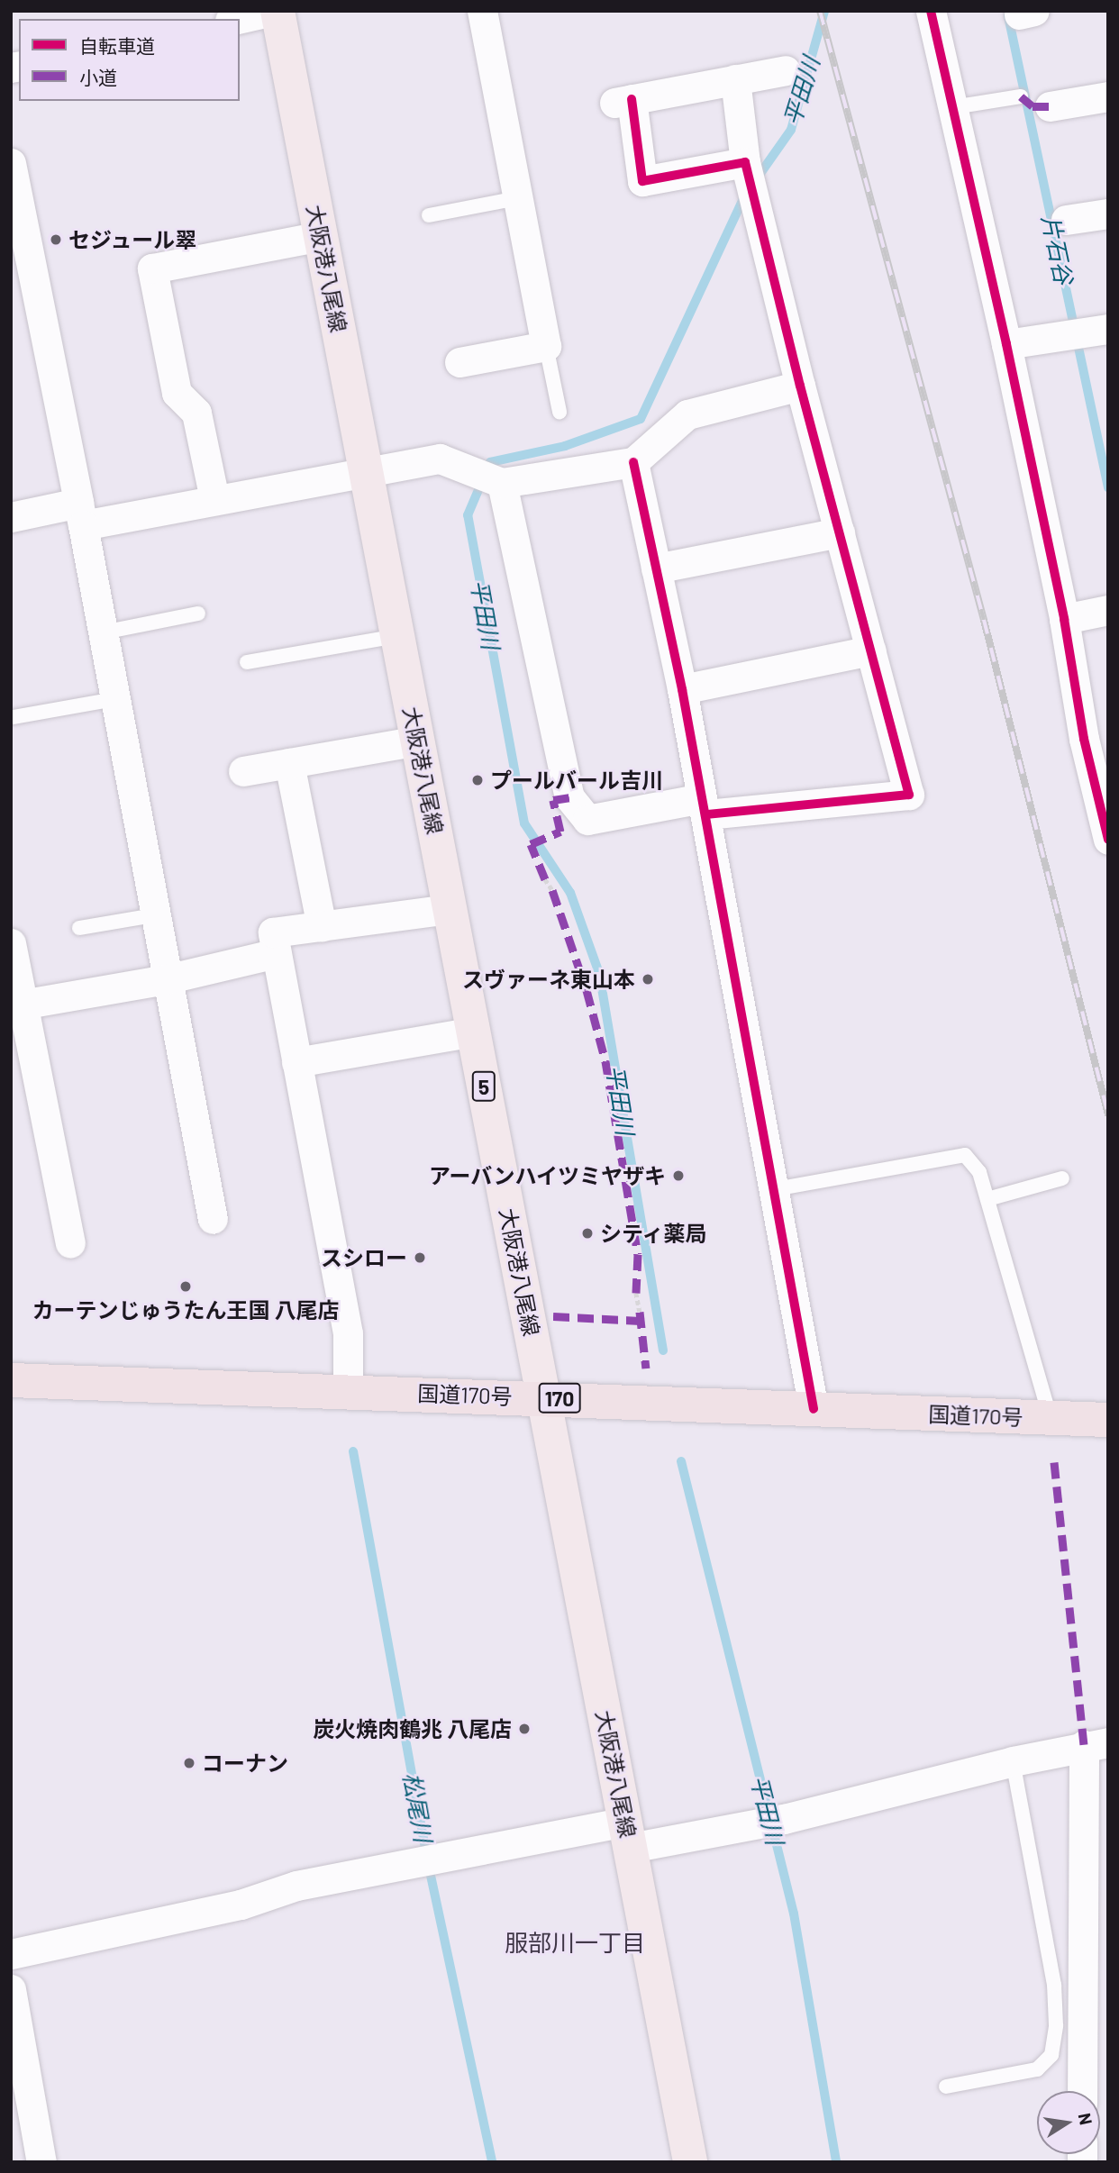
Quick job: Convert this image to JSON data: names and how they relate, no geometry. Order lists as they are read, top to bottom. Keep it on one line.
{"streets":{"highway":["国道170号","170"],"main road":["大阪港八尾線","5"]},"crossings":[["大阪港八尾線","国道170号"]],"districts":["服部川一丁目"],"water":["平田川","片石谷","松尾川"],"places":["セジュール翠","プールバール吉川","スヴァーネ東山本","アーバンハイツミヤザキ","シティ薬局","スシロー","カーテンじゅうたん王国 八尾店","炭火焼肉鶴兆 八尾店","コーナン"],"legend":["自転車道","小道"],"north":"right"}
